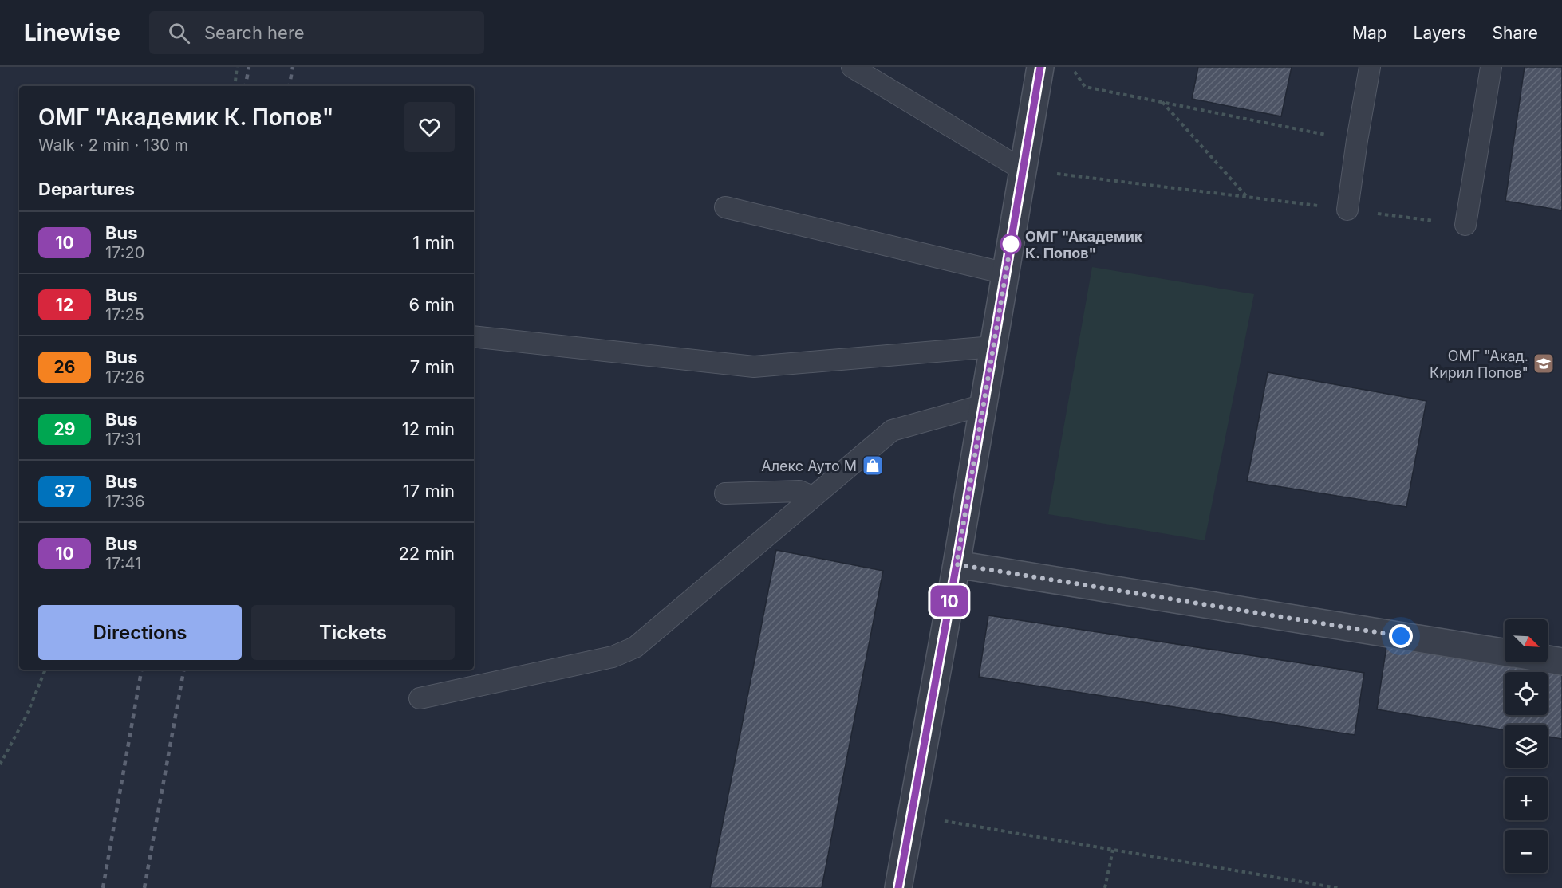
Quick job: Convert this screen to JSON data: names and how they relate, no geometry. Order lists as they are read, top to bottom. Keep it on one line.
{"places":{"other":["ОМГ \"Академик К. Попов\""],"school or university":["ОМГ \"Акад. Кирил Попов\""],"shop":["Алекс Ауто М"]},"lines":["bus line 10"],"north":"bottom right","page":{"header":"Linewise","search":"Search here","nav":["Map","Layers","Share"],"on_map":"10","heading":[["ОМГ \"Академик К. Попов\"","Walk · 2 min · 130 m"],"Departures"],"list":[{"mark":"10","name":"Bus","note":"17:20","value":"1 min"},{"mark":"12","name":"Bus","note":"17:25","value":"6 min"},{"mark":"26","name":"Bus","note":"17:26","value":"7 min"},{"mark":"29","name":"Bus","note":"17:31","value":"12 min"},{"mark":"37","name":"Bus","note":"17:36","value":"17 min"},{"mark":"10","name":"Bus","note":"17:41","value":"22 min"}],"buttons":["Directions","Tickets"],"map_buttons":["+","−"]}}
